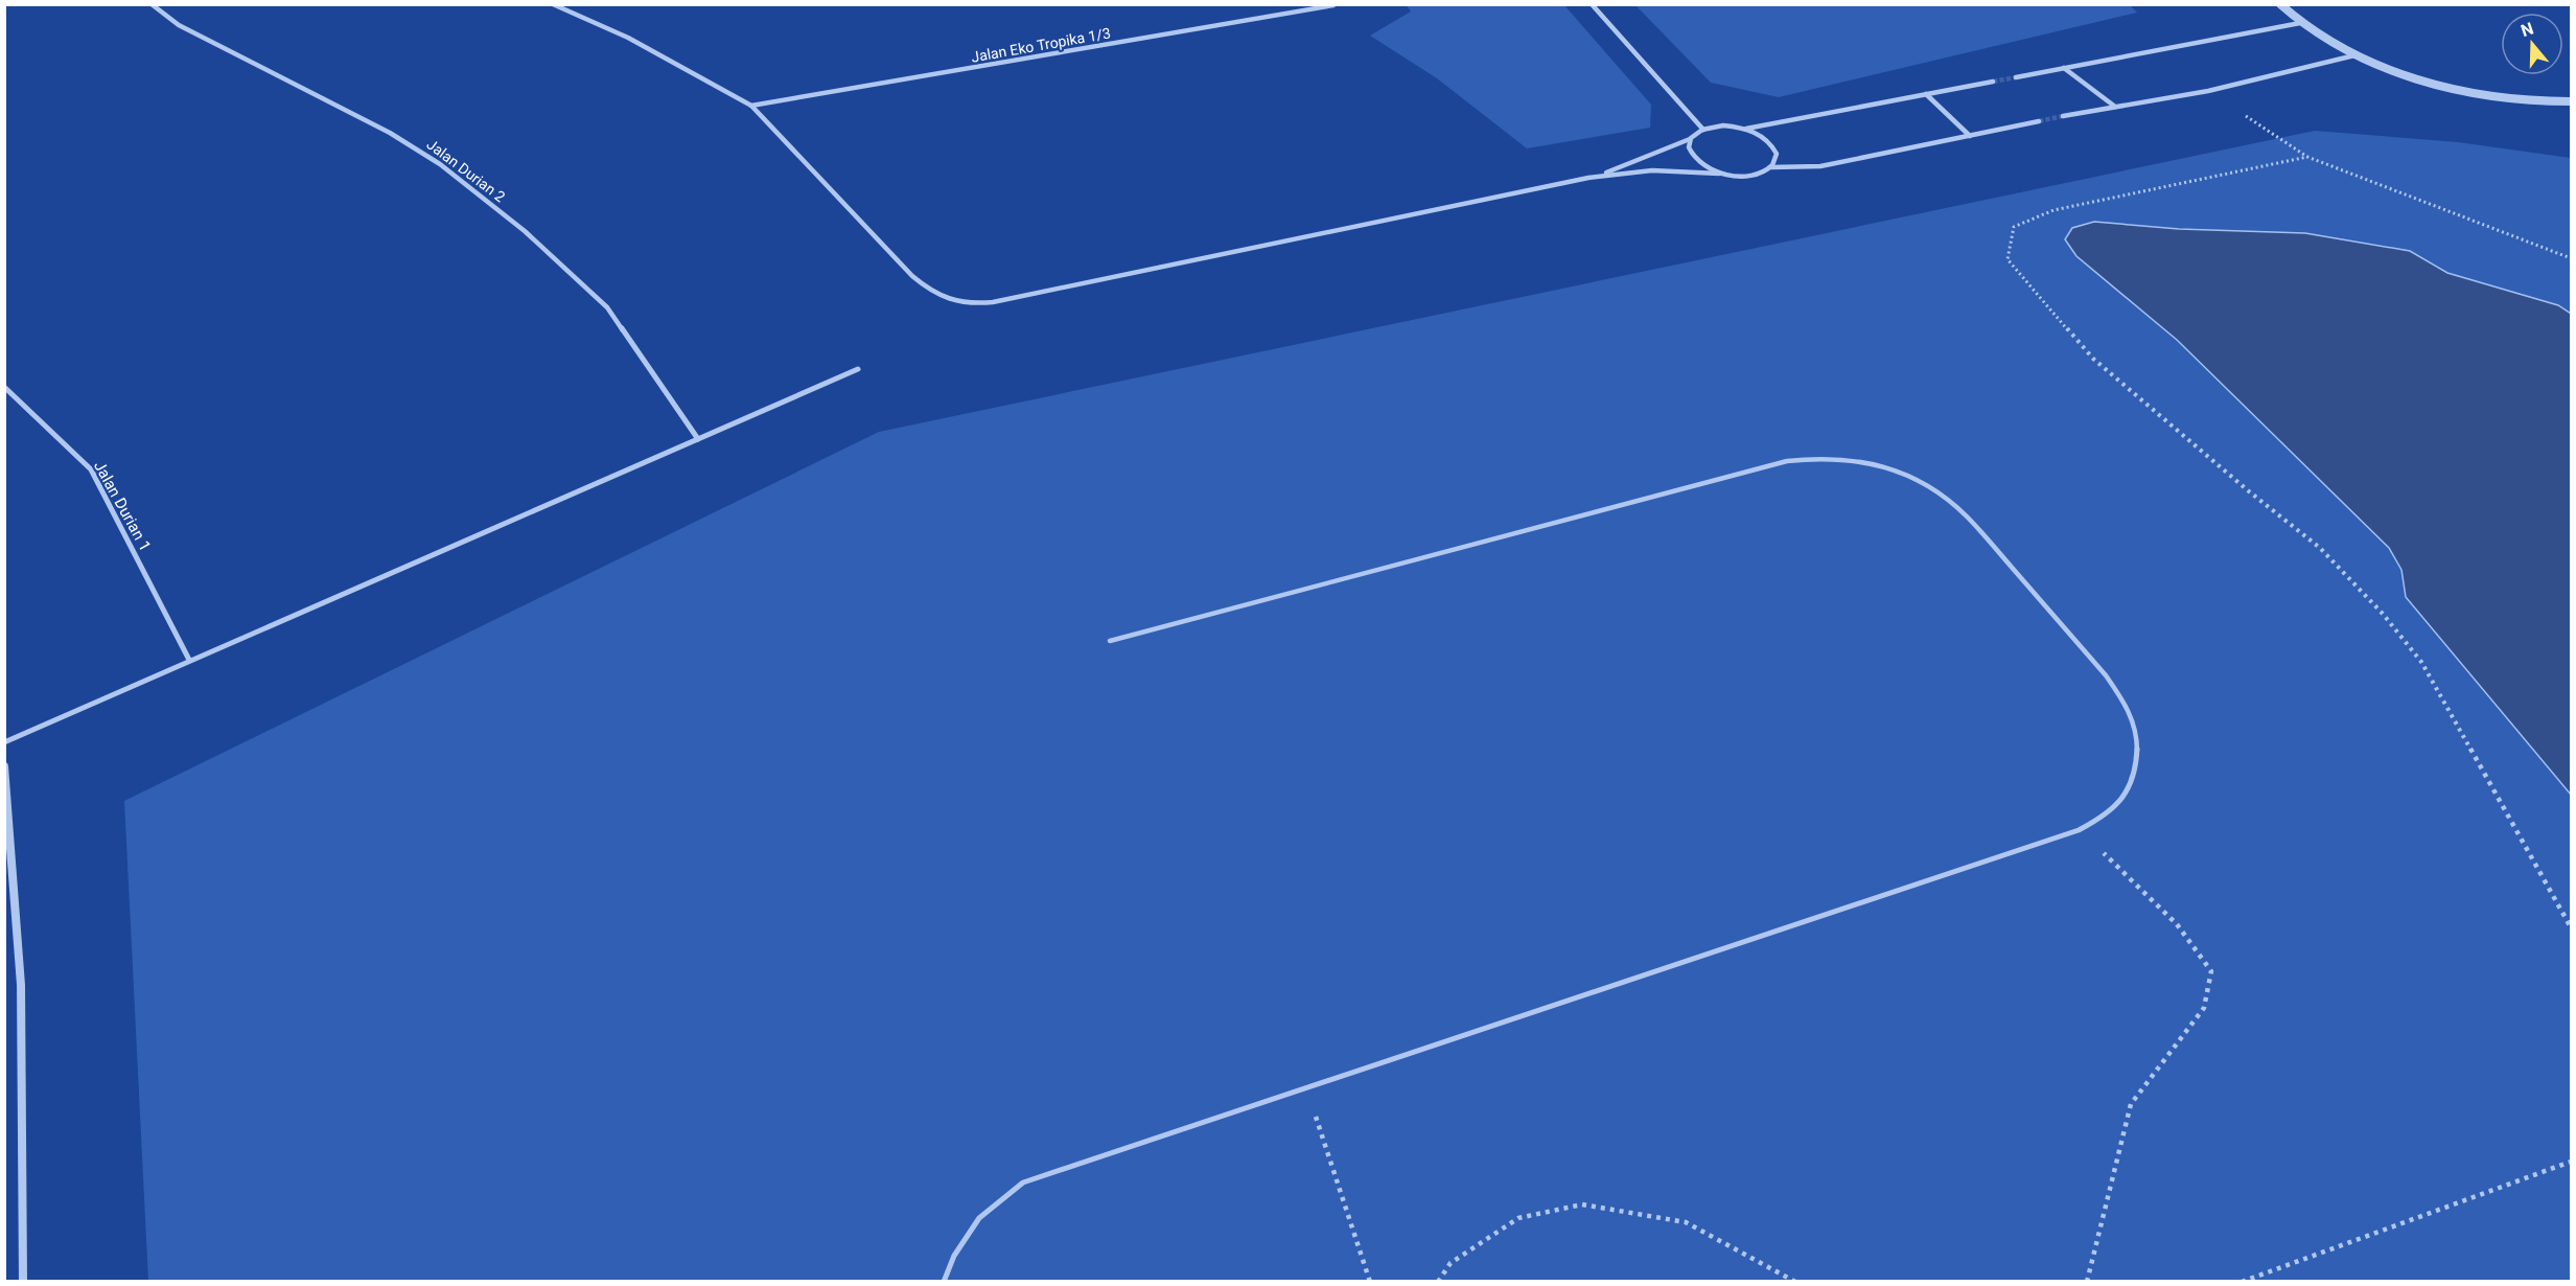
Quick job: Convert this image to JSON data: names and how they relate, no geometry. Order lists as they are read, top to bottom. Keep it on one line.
{"streets":{"street":["Jalan Eko Tropika 1/3","Jalan Durian 2","Jalan Durian 1"]},"north":"top"}
